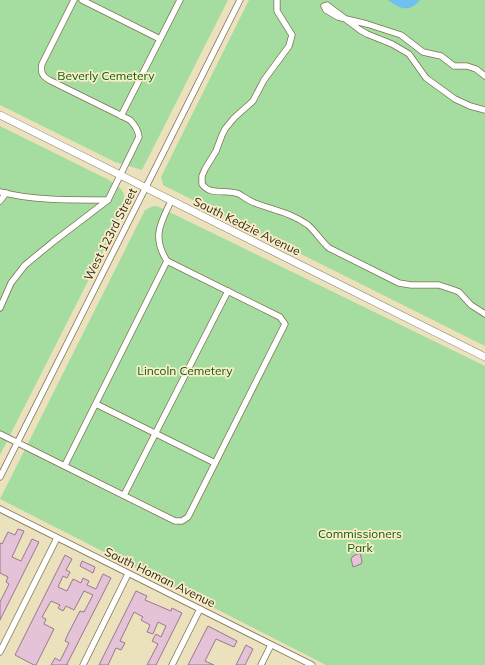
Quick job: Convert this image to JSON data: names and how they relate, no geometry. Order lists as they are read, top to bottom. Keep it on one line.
{"streets":{"main road":["South Kedzie Avenue"],"street":["West 123rd Street","South Homan Avenue"]},"crossings":[["South Kedzie Avenue","West 123rd Street"]],"parks":["Beverly Cemetery","Lincoln Cemetery","Commissioners Park"]}
